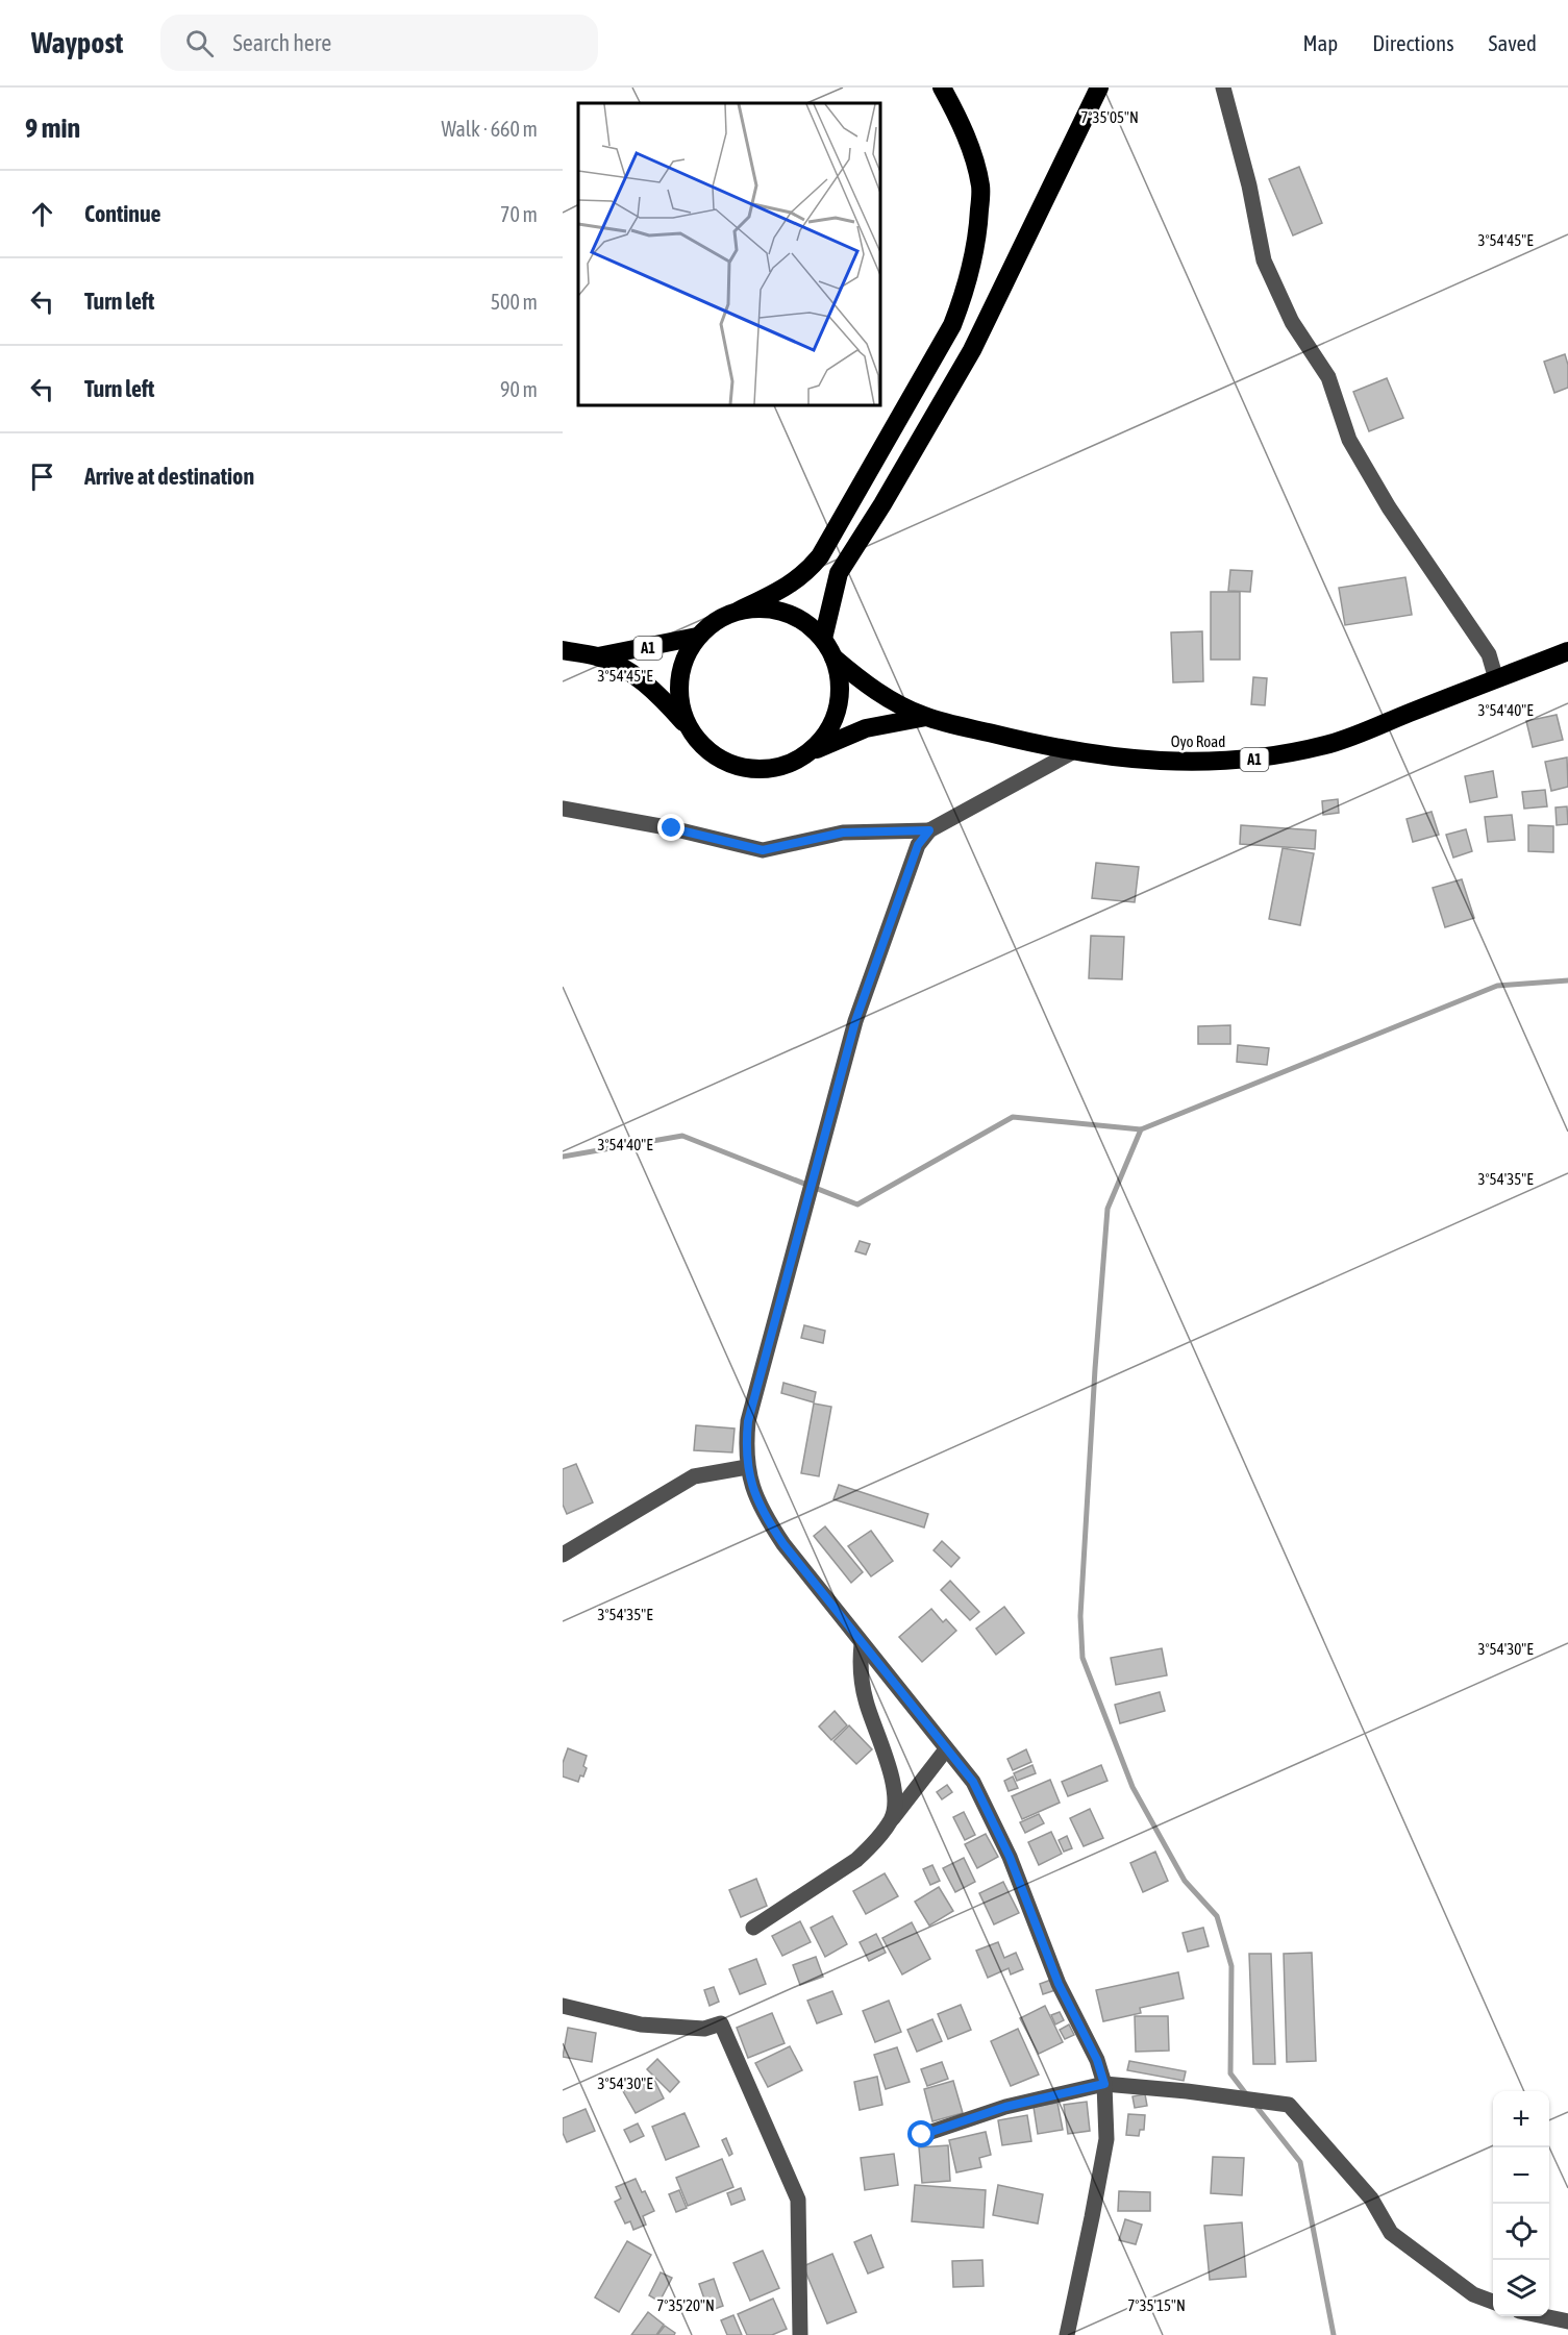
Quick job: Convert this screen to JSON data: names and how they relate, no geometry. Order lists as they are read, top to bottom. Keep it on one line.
{"streets":{"highway":["A1","Oyo Road"]},"crossings":[["A1","Oyo Road"]],"page":{"header":"Waypost","search":"Search here","nav":["Map","Directions","Saved"],"heading":["9 min","Walk · 660 m"],"list":[["Continue","70 m"],["Turn left","500 m"],["Turn left","90 m"],"Arrive at destination"],"map_buttons":["+","−"]},"coordinates":["7°35'05\"N","3°54'45\"E","3°54'40\"E","3°54'35\"E","3°54'30\"E","7°35'20\"N","7°35'15\"N"]}
